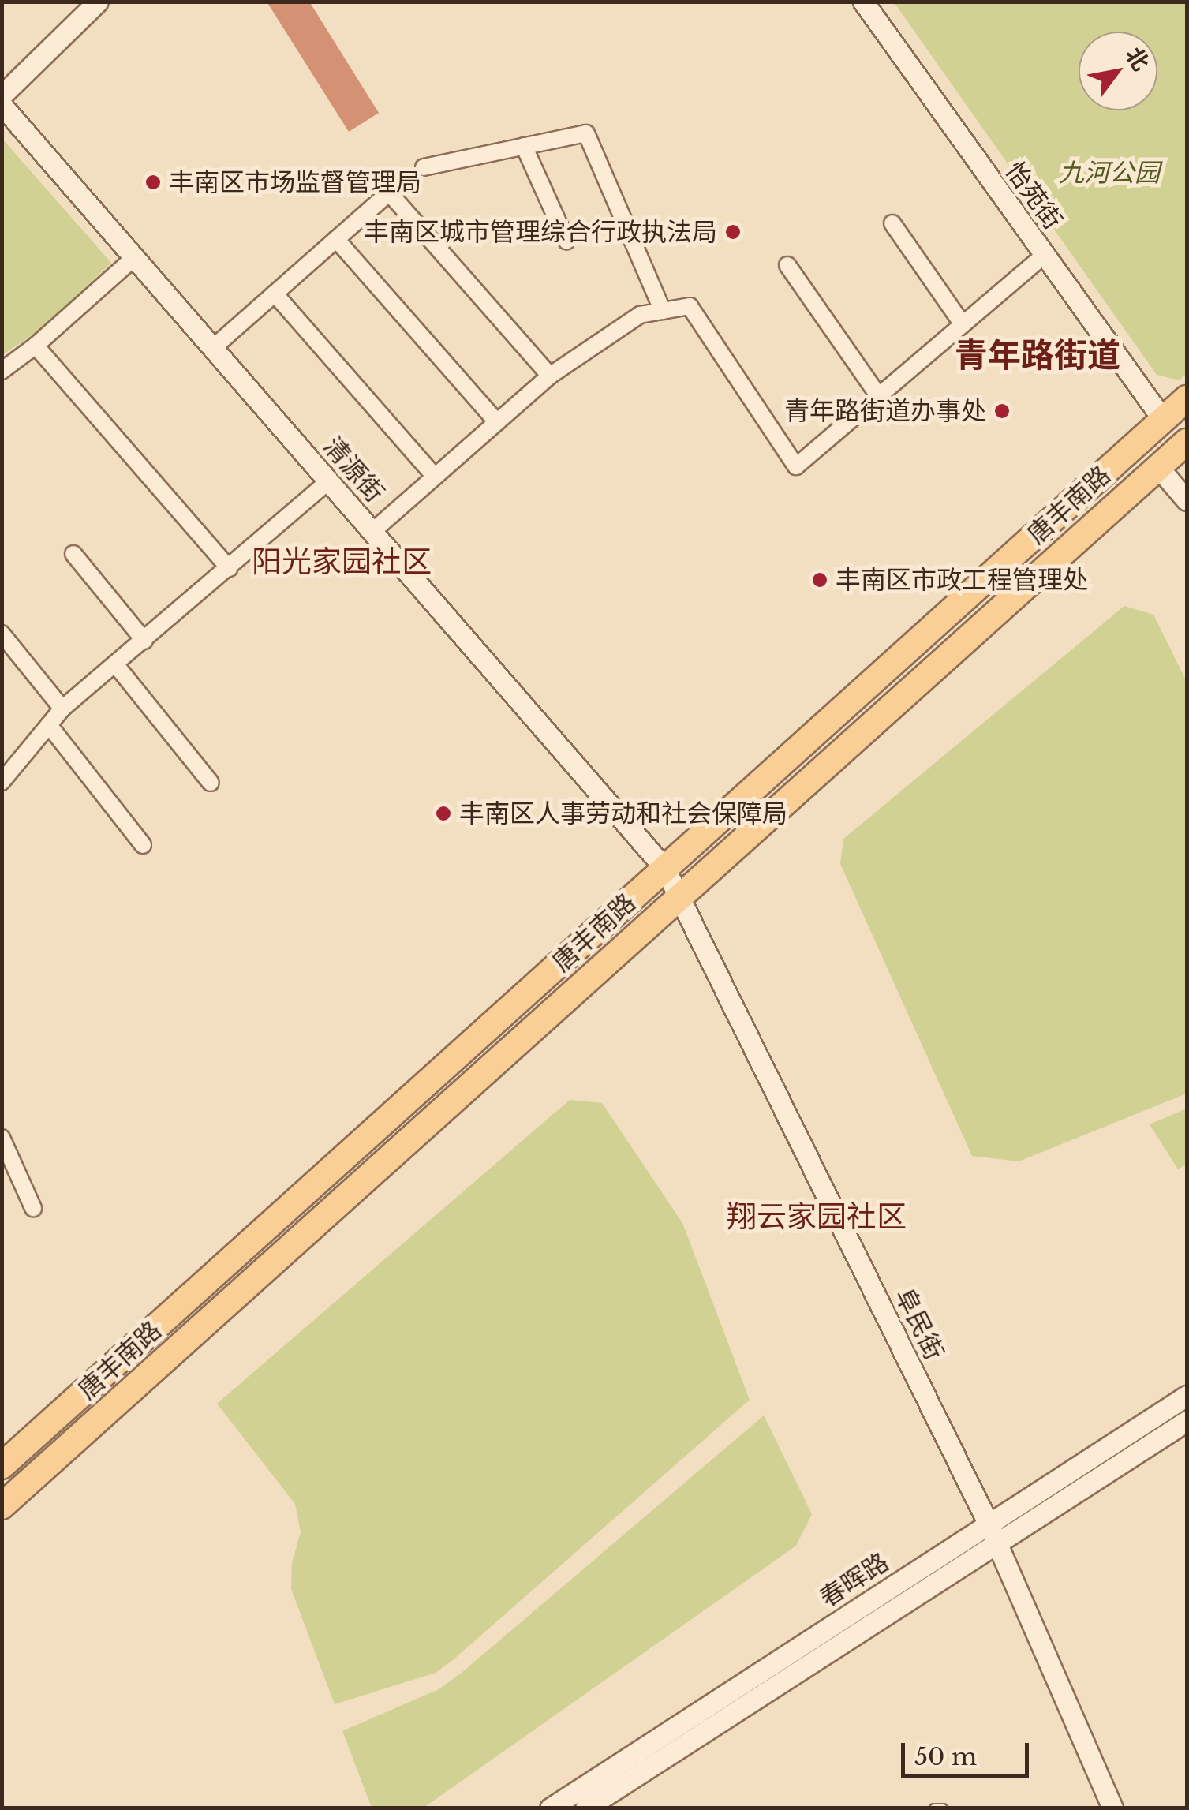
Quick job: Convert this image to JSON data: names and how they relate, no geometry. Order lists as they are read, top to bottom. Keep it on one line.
{"streets":{"main road":["唐丰南路"],"street":["怡苑街","清源街","阜民街","春晖路"]},"crossings":[["怡苑街","唐丰南路"],["清源街","唐丰南路"],["清源街","阜民街"],["唐丰南路","阜民街"],["阜民街","春晖路"]],"districts":["青年路街道","阳光家园社区","翔云家园社区"],"parks":["九河公园"],"places":["丰南区市场监督管理局","丰南区城市管理综合行政执法局","青年路街道办事处","丰南区市政工程管理处","丰南区人事劳动和社会保障局"],"scale_bar":"50 m","north":"top right"}
